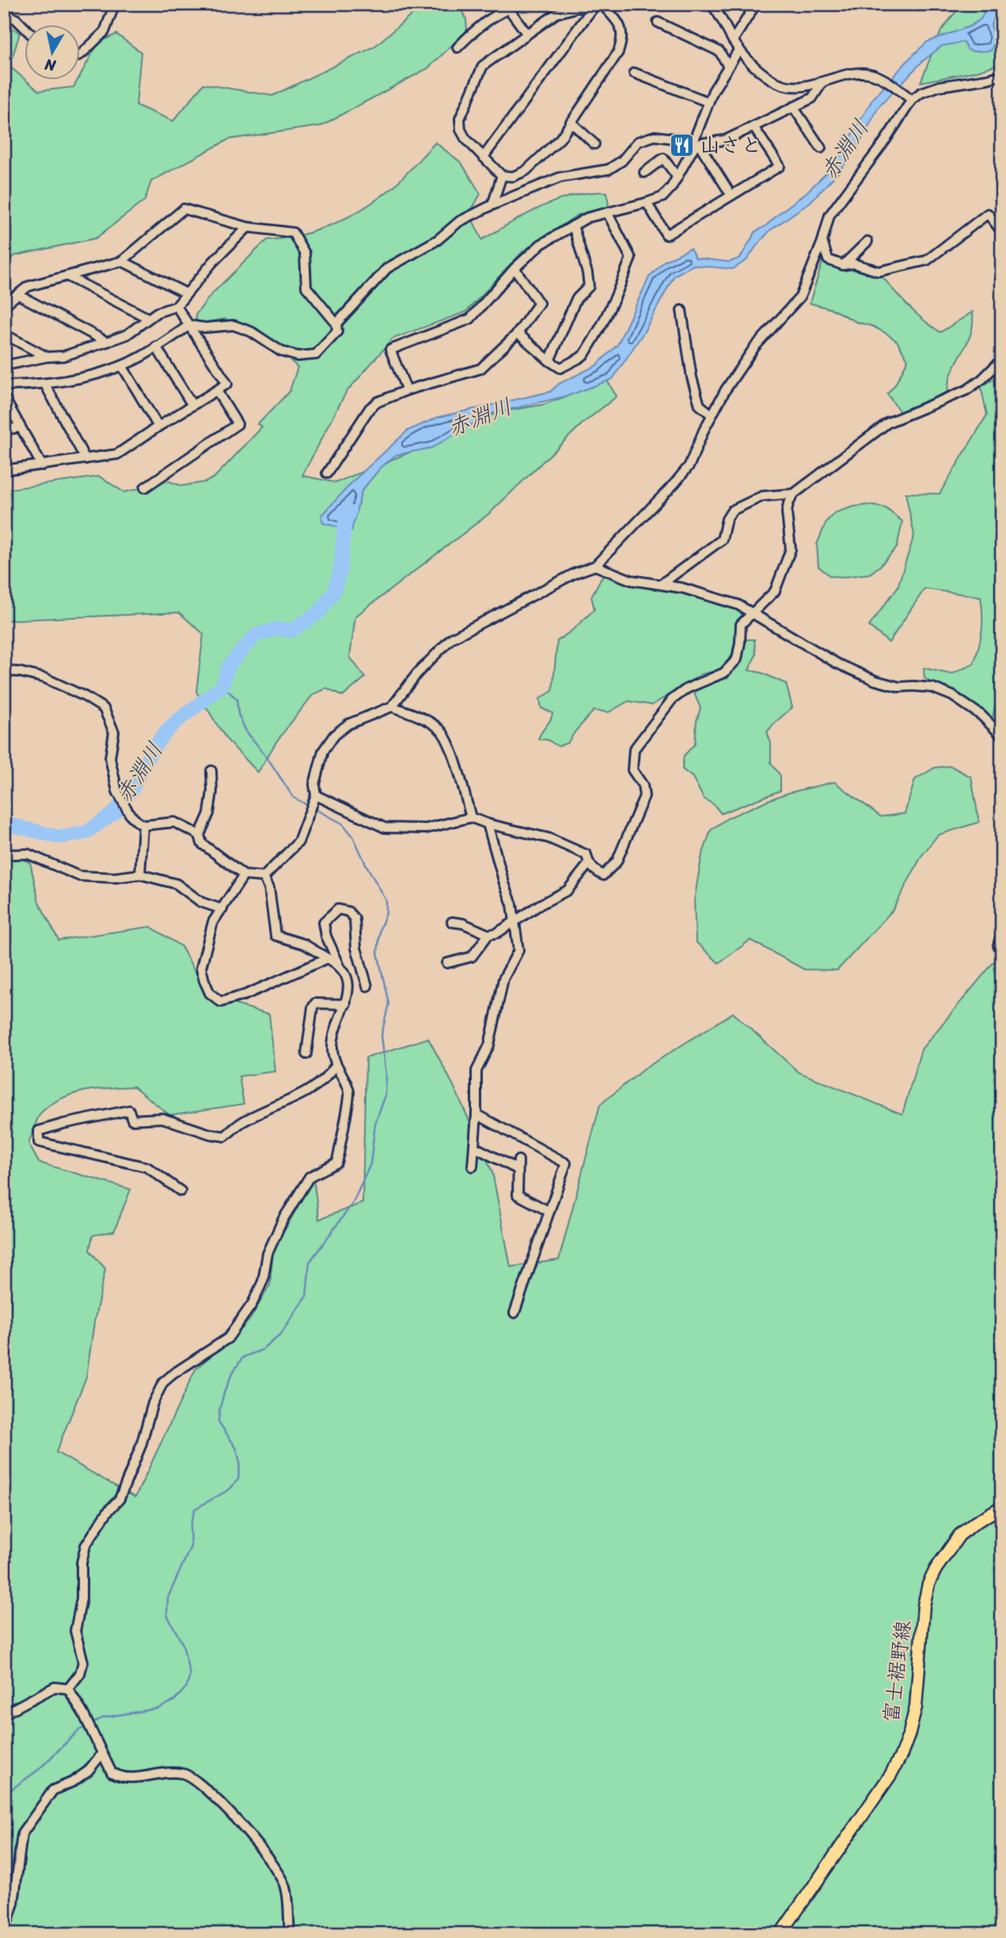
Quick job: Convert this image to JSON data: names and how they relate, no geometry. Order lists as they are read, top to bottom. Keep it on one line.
{"streets":{"main road":["富士裾野線"]},"water":["赤淵川"],"places":{"restaurant":["山さと"]},"north":"bottom"}
